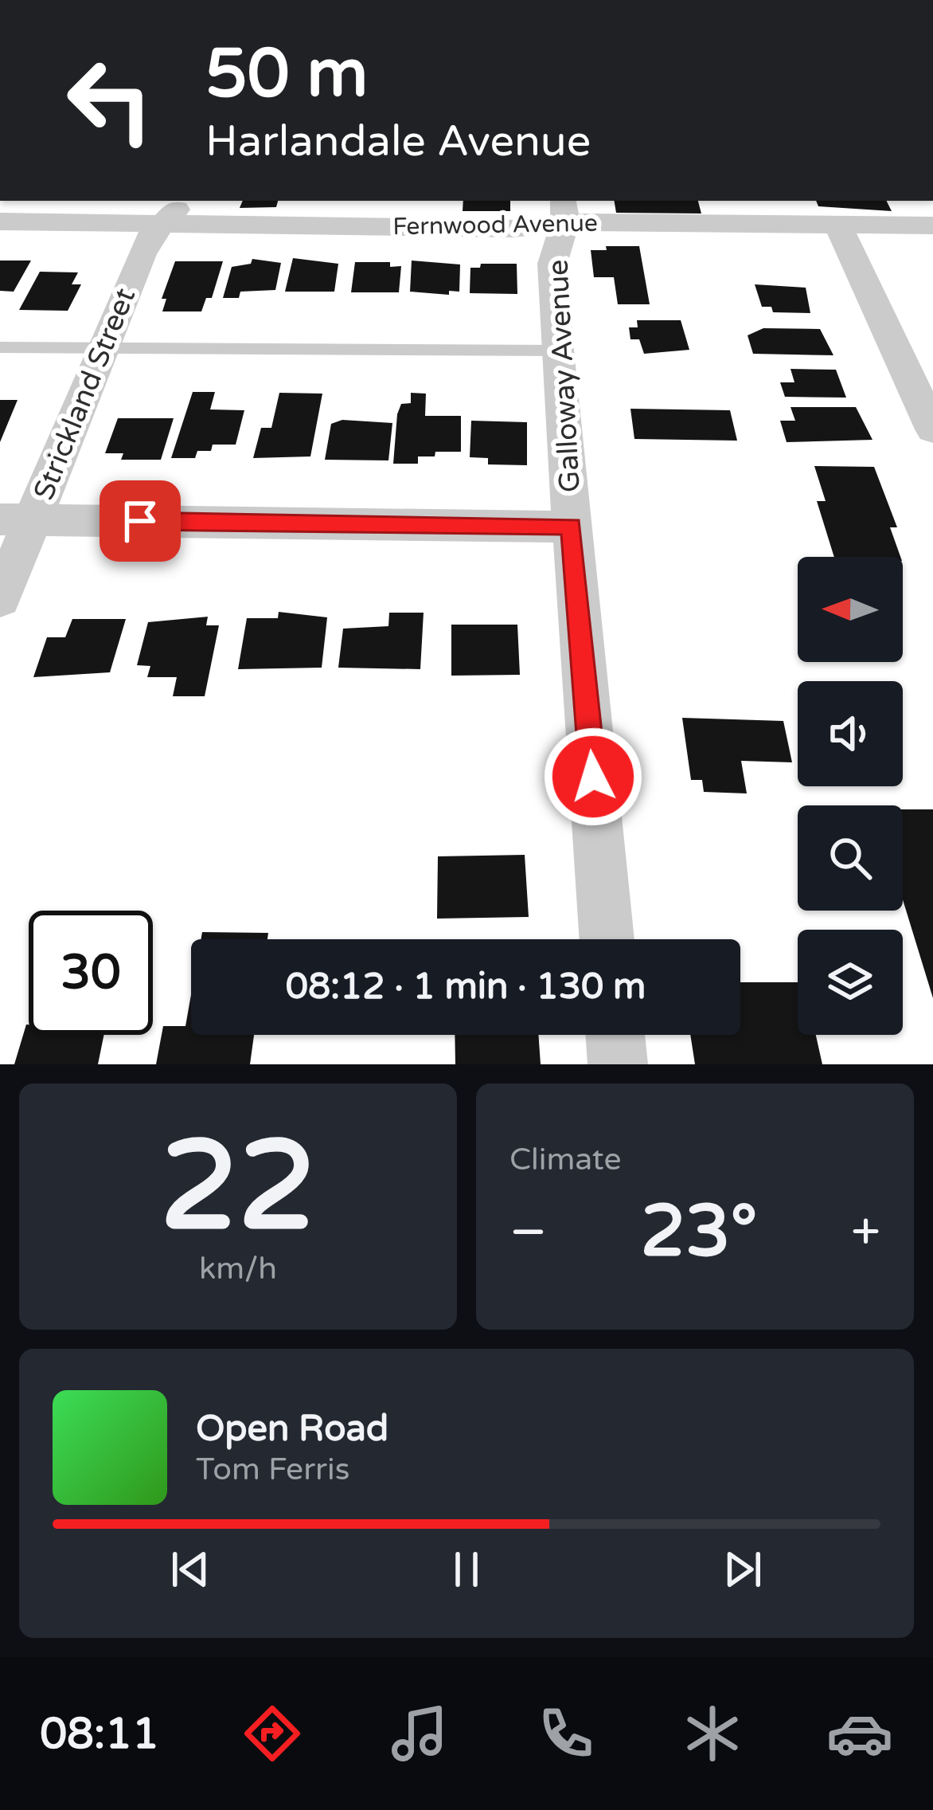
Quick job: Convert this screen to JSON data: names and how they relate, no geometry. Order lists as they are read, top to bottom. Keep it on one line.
{"streets":{"street":["Fernwood Avenue","Galloway Avenue","Strickland Street"]},"crossings":[["Fernwood Avenue","Galloway Avenue"],["Fernwood Avenue","Strickland Street"]],"north":"left","page":{"turn":["50 m","Harlandale Avenue"],"limit":"30","trip":"08:12 · 1 min · 130 m","tile":[["22","km/h"],"Climate"],"heat":["−","23°","+"],"song":["Open Road","Tom Ferris"],"tabs":"08:11"}}
